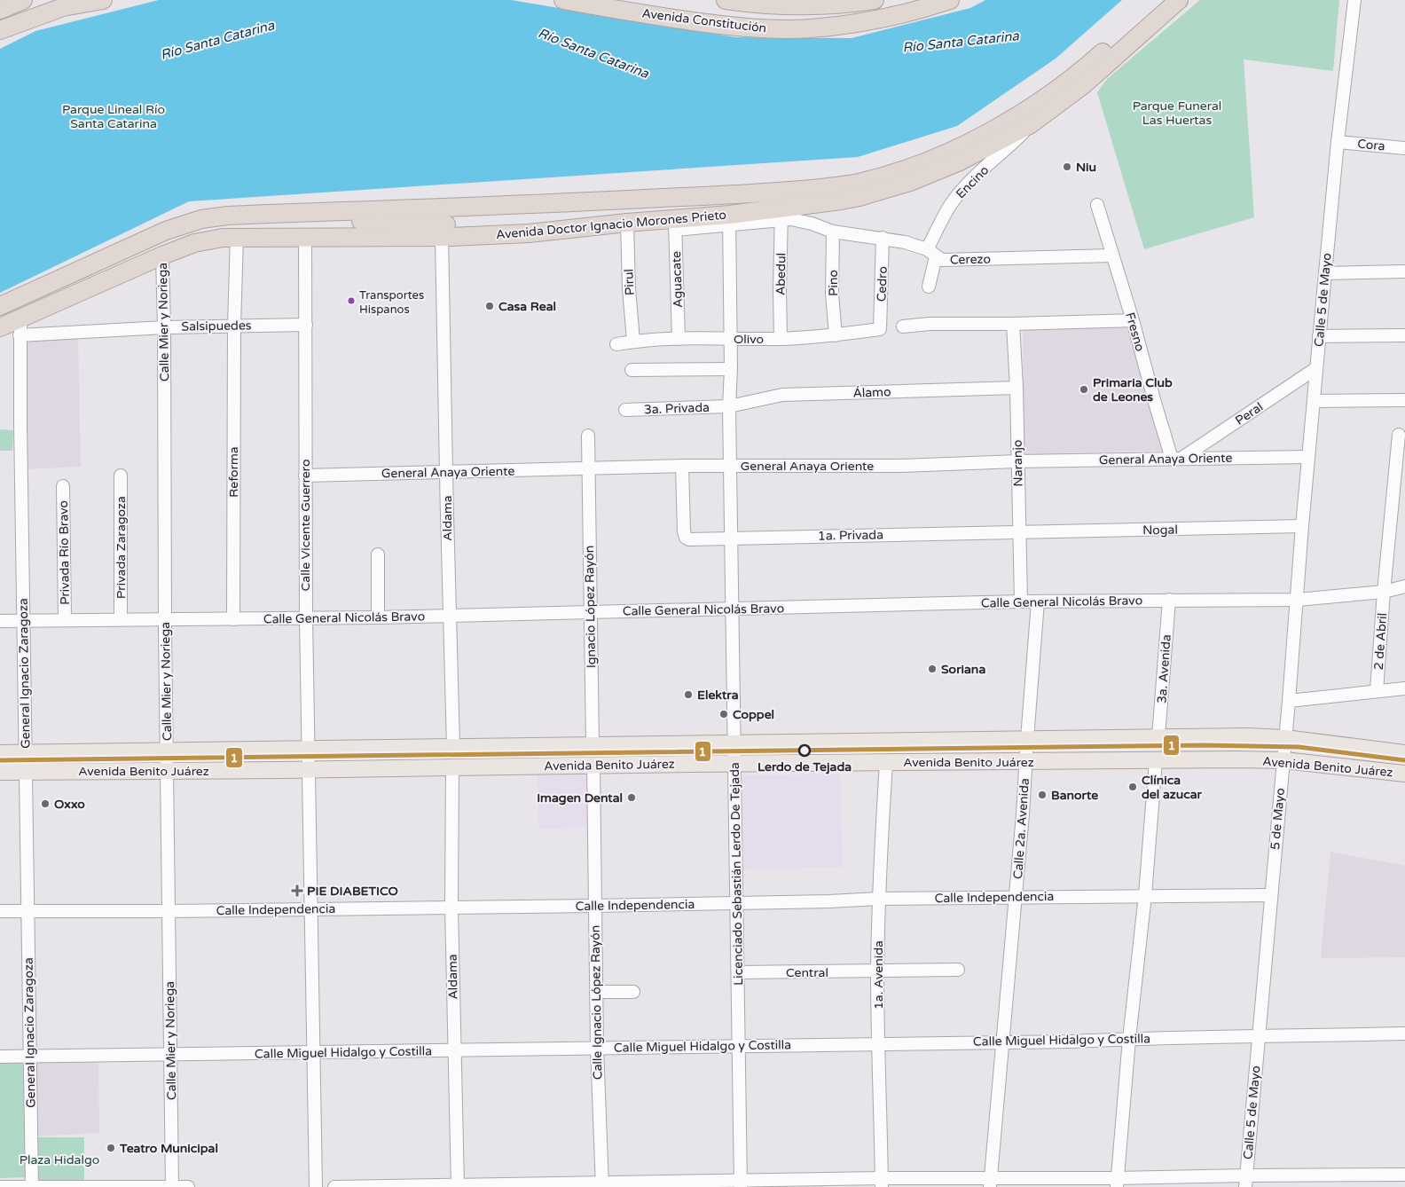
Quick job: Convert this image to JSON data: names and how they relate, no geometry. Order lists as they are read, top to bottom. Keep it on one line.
{"streets":{"highway":["Avenida Constitución","Avenida Doctor Ignacio Morones Prieto"],"main road":["Avenida Benito Juárez"],"street":["Cora","Encino","Cerezo","Abedul","Aguacate","Pirul","Pino","Cedro","Calle 5 de Mayo","Calle Mier y Noriega","Salsipuedes","Fresno","Olivo","Álamo","3a. Privada","Peral","General Anaya Oriente","Naranjo","Reforma","Aldama","Calle Vicente Guerrero","Nogal","1a. Privada","Privada Zaragoza","Privada Río Bravo","Calle General Nicolás Bravo","Ignacio López Rayón","2 de Abril","3a. Avenida","General Ignacio Zaragoza","5 de Mayo","Calle 2a. Avenida","Licenciado Sebastián Lerdo De Tejada","Calle Independencia","Central","1a. Avenida","Calle Ignacio López Rayón","Calle Miguel Hidalgo y Costilla"]},"crossings":[["Cora","Calle 5 de Mayo"],["Encino","Avenida Doctor Ignacio Morones Prieto"],["Encino","Cerezo"],["Avenida Doctor Ignacio Morones Prieto","Cerezo"],["Avenida Doctor Ignacio Morones Prieto","Abedul"],["Avenida Doctor Ignacio Morones Prieto","Aguacate"],["Avenida Doctor Ignacio Morones Prieto","Pirul"],["Avenida Doctor Ignacio Morones Prieto","Calle Mier y Noriega"],["Avenida Doctor Ignacio Morones Prieto","Salsipuedes"],["Avenida Doctor Ignacio Morones Prieto","Reforma"],["Avenida Doctor Ignacio Morones Prieto","Aldama"],["Avenida Doctor Ignacio Morones Prieto","Calle Vicente Guerrero"],["Avenida Doctor Ignacio Morones Prieto","General Ignacio Zaragoza"],["Avenida Doctor Ignacio Morones Prieto","Licenciado Sebastián Lerdo De Tejada"],["Cerezo","Abedul"],["Cerezo","Pino"],["Cerezo","Cedro"],["Cerezo","Fresno"],["Abedul","Olivo"],["Aguacate","Olivo"],["Pirul","Olivo"],["Pino","Olivo"],["Cedro","Olivo"],["Calle 5 de Mayo","Peral"],["Calle 5 de Mayo","General Anaya Oriente"],["Calle 5 de Mayo","Nogal"],["Calle 5 de Mayo","Calle General Nicolás Bravo"],["Calle 5 de Mayo","5 de Mayo"],["Calle 5 de Mayo","Calle Miguel Hidalgo y Costilla"],["Calle Mier y Noriega","Salsipuedes"],["Calle Mier y Noriega","Calle General Nicolás Bravo"],["Calle Mier y Noriega","Avenida Benito Juárez"],["Calle Mier y Noriega","Calle Independencia"],["Calle Mier y Noriega","Calle Miguel Hidalgo y Costilla"],["Salsipuedes","Reforma"],["Salsipuedes","Calle Vicente Guerrero"],["Salsipuedes","General Ignacio Zaragoza"],["Fresno","Peral"],["Fresno","General Anaya Oriente"],["Olivo","Licenciado Sebastián Lerdo De Tejada"],["Álamo","3a. Privada"],["Álamo","Naranjo"],["Álamo","Licenciado Sebastián Lerdo De Tejada"],["3a. Privada","Licenciado Sebastián Lerdo De Tejada"],["Peral","General Anaya Oriente"],["General Anaya Oriente","Naranjo"],["General Anaya Oriente","Aldama"],["General Anaya Oriente","Calle Vicente Guerrero"],["General Anaya Oriente","1a. Privada"],["General Anaya Oriente","Ignacio López Rayón"],["General Anaya Oriente","Licenciado Sebastián Lerdo De Tejada"],["Naranjo","Nogal"],["Naranjo","1a. Privada"],["Naranjo","Calle General Nicolás Bravo"],["Reforma","Calle General Nicolás Bravo"],["Aldama","Calle General Nicolás Bravo"],["Aldama","Avenida Benito Juárez"],["Aldama","Calle Independencia"],["Aldama","Calle Miguel Hidalgo y Costilla"],["Calle Vicente Guerrero","Calle General Nicolás Bravo"],["Calle Vicente Guerrero","Avenida Benito Juárez"],["Calle Vicente Guerrero","Calle Independencia"],["Calle Vicente Guerrero","Calle Miguel Hidalgo y Costilla"],["Nogal","1a. Privada"],["1a. Privada","Licenciado Sebastián Lerdo De Tejada"],["Privada Zaragoza","Calle General Nicolás Bravo"],["Privada Río Bravo","Calle General Nicolás Bravo"],["Calle General Nicolás Bravo","Ignacio López Rayón"],["Calle General Nicolás Bravo","2 de Abril"],["Calle General Nicolás Bravo","3a. Avenida"],["Calle General Nicolás Bravo","General Ignacio Zaragoza"],["Calle General Nicolás Bravo","5 de Mayo"],["Calle General Nicolás Bravo","Calle 2a. Avenida"],["Calle General Nicolás Bravo","Licenciado Sebastián Lerdo De Tejada"],["Ignacio López Rayón","Avenida Benito Juárez"],["3a. Avenida","Avenida Benito Juárez"],["General Ignacio Zaragoza","Avenida Benito Juárez"],["General Ignacio Zaragoza","Calle Independencia"],["General Ignacio Zaragoza","Calle Miguel Hidalgo y Costilla"],["Avenida Benito Juárez","5 de Mayo"],["Avenida Benito Juárez","Calle 2a. Avenida"],["Avenida Benito Juárez","Licenciado Sebastián Lerdo De Tejada"],["Avenida Benito Juárez","1a. Avenida"],["Avenida Benito Juárez","Calle Ignacio López Rayón"],["5 de Mayo","Calle Independencia"],["5 de Mayo","Calle Miguel Hidalgo y Costilla"],["Calle 2a. Avenida","Calle Independencia"],["Calle 2a. Avenida","Calle Miguel Hidalgo y Costilla"],["Licenciado Sebastián Lerdo De Tejada","Calle Independencia"],["Licenciado Sebastián Lerdo De Tejada","Central"],["Licenciado Sebastián Lerdo De Tejada","Calle Miguel Hidalgo y Costilla"],["Calle Independencia","1a. Avenida"],["Calle Independencia","Calle Ignacio López Rayón"],["Central","1a. Avenida"],["1a. Avenida","Calle Miguel Hidalgo y Costilla"],["Calle Ignacio López Rayón","Calle Miguel Hidalgo y Costilla"]],"water":["Río Santa Catarina"],"parks":["Parque Funeral Las Huertas","Parque Lineal Río Santa Catarina","Plaza Hidalgo"],"places":{"other":["Niu","Transportes Hispanos","Casa Real","Primaria Club de Leones","Soriana","Elektra","Coppel","Lerdo de Tejada","Clínica del azucar","Banorte","Imagen Dental","Oxxo","Teatro Municipal"],"health":["PIE DIABETICO"]},"lines":["transit line 1"]}
